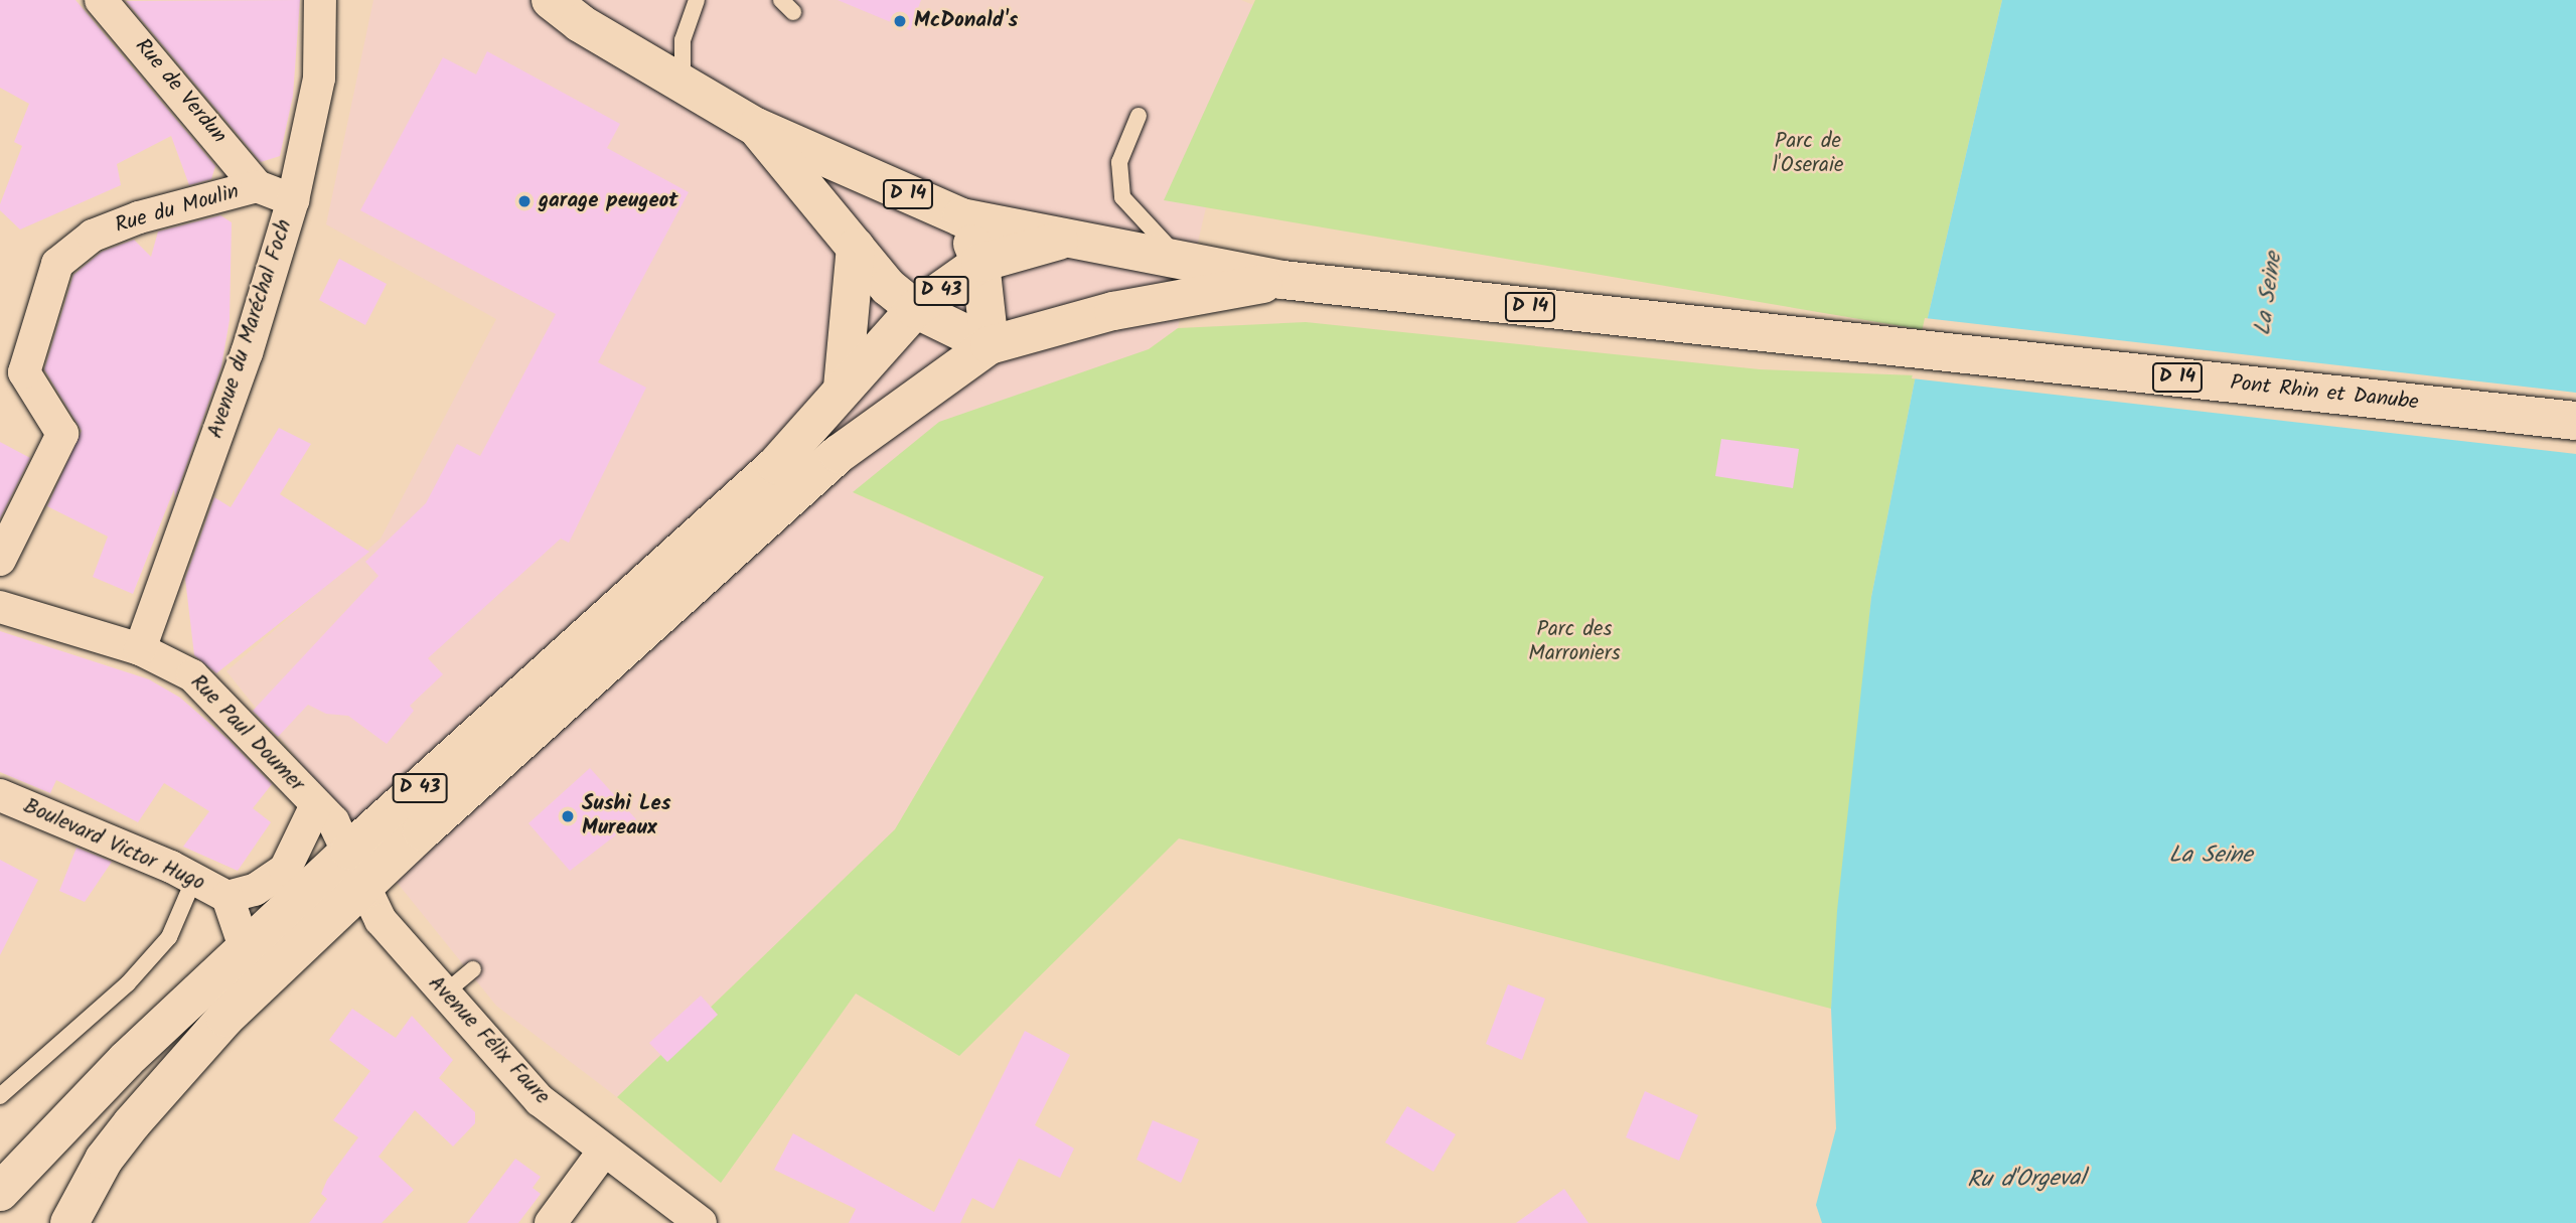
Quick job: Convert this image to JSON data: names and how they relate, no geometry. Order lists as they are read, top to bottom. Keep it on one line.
{"streets":{"main road":["D 14","D 43","Pont Rhin et Danube"],"street":["Rue de Verdun","Rue du Moulin","Avenue du Maréchal Foch","Rue Paul Doumer","Boulevard Victor Hugo","Avenue Félix Faure"]},"crossings":[["Rue de Verdun","Rue du Moulin"],["D 14","D 43"],["D 14","Pont Rhin et Danube"],["Rue du Moulin","Avenue du Maréchal Foch"],["D 43","Rue Paul Doumer"],["D 43","Boulevard Victor Hugo"],["D 43","Avenue Félix Faure"],["Avenue du Maréchal Foch","Rue Paul Doumer"],["Rue Paul Doumer","Boulevard Victor Hugo"],["Rue Paul Doumer","Avenue Félix Faure"]],"water":["La Seine","Ru d'Orgeval"],"parks":["Parc de l'Oseraie","Parc des Marroniers"],"places":["McDonald's","garage peugeot","Sushi Les Mureaux"]}
